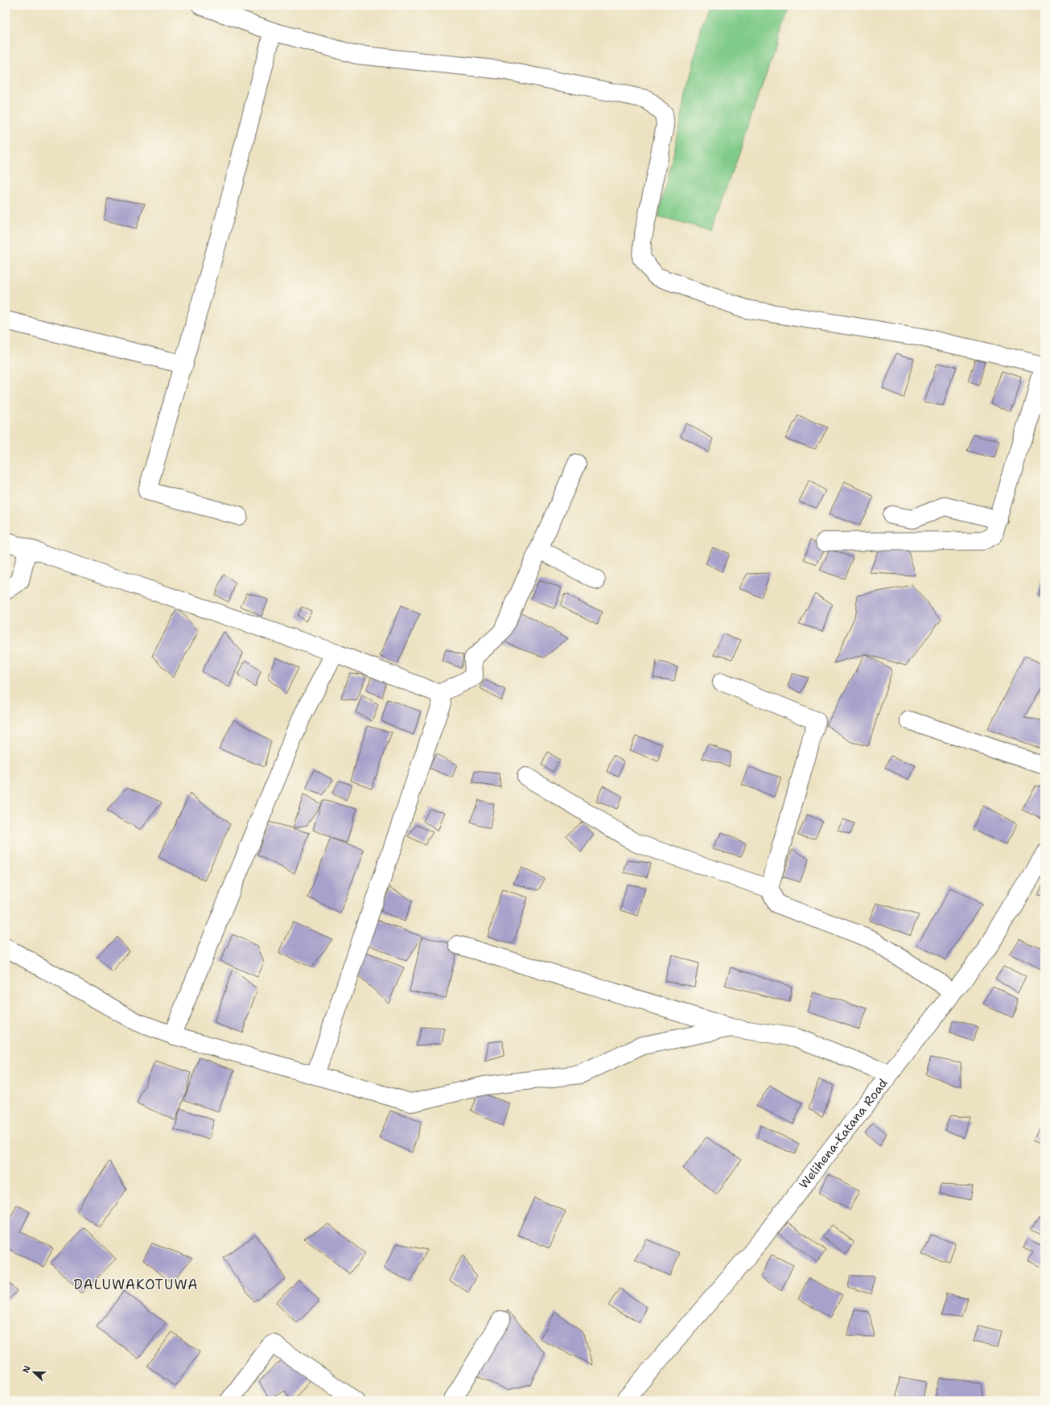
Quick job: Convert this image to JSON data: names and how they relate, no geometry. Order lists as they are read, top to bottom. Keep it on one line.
{"streets":{"street":["Welihena-Katana Road"]},"districts":["DALUWAKOTUWA"],"north":"left"}
